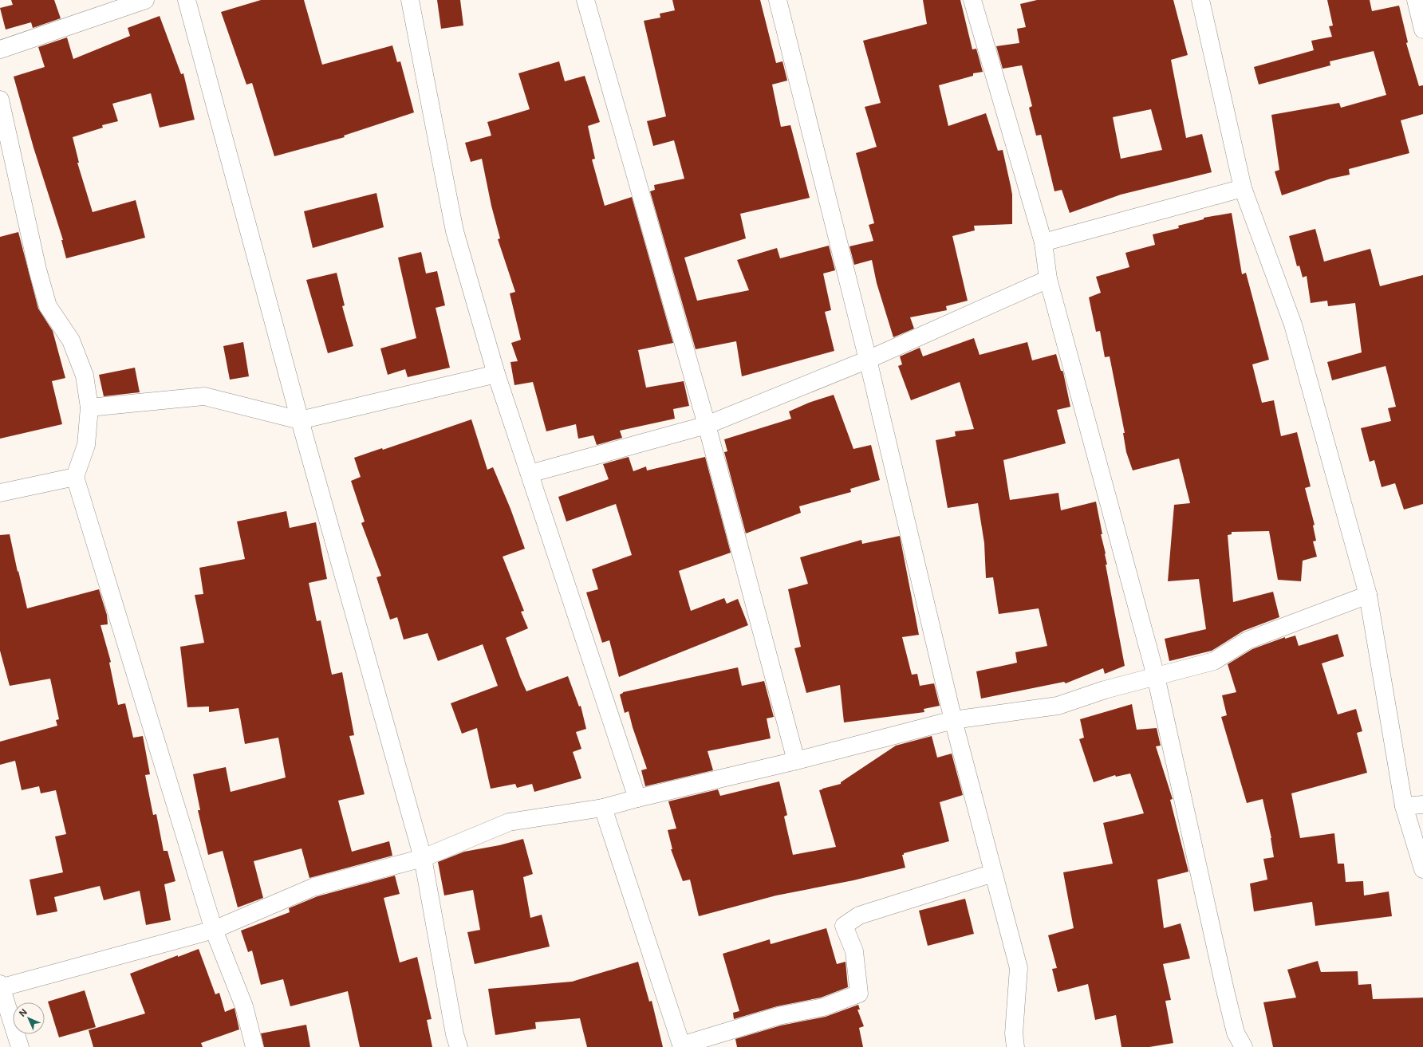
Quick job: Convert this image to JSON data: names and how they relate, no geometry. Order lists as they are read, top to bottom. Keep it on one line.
{"north":"top left"}
